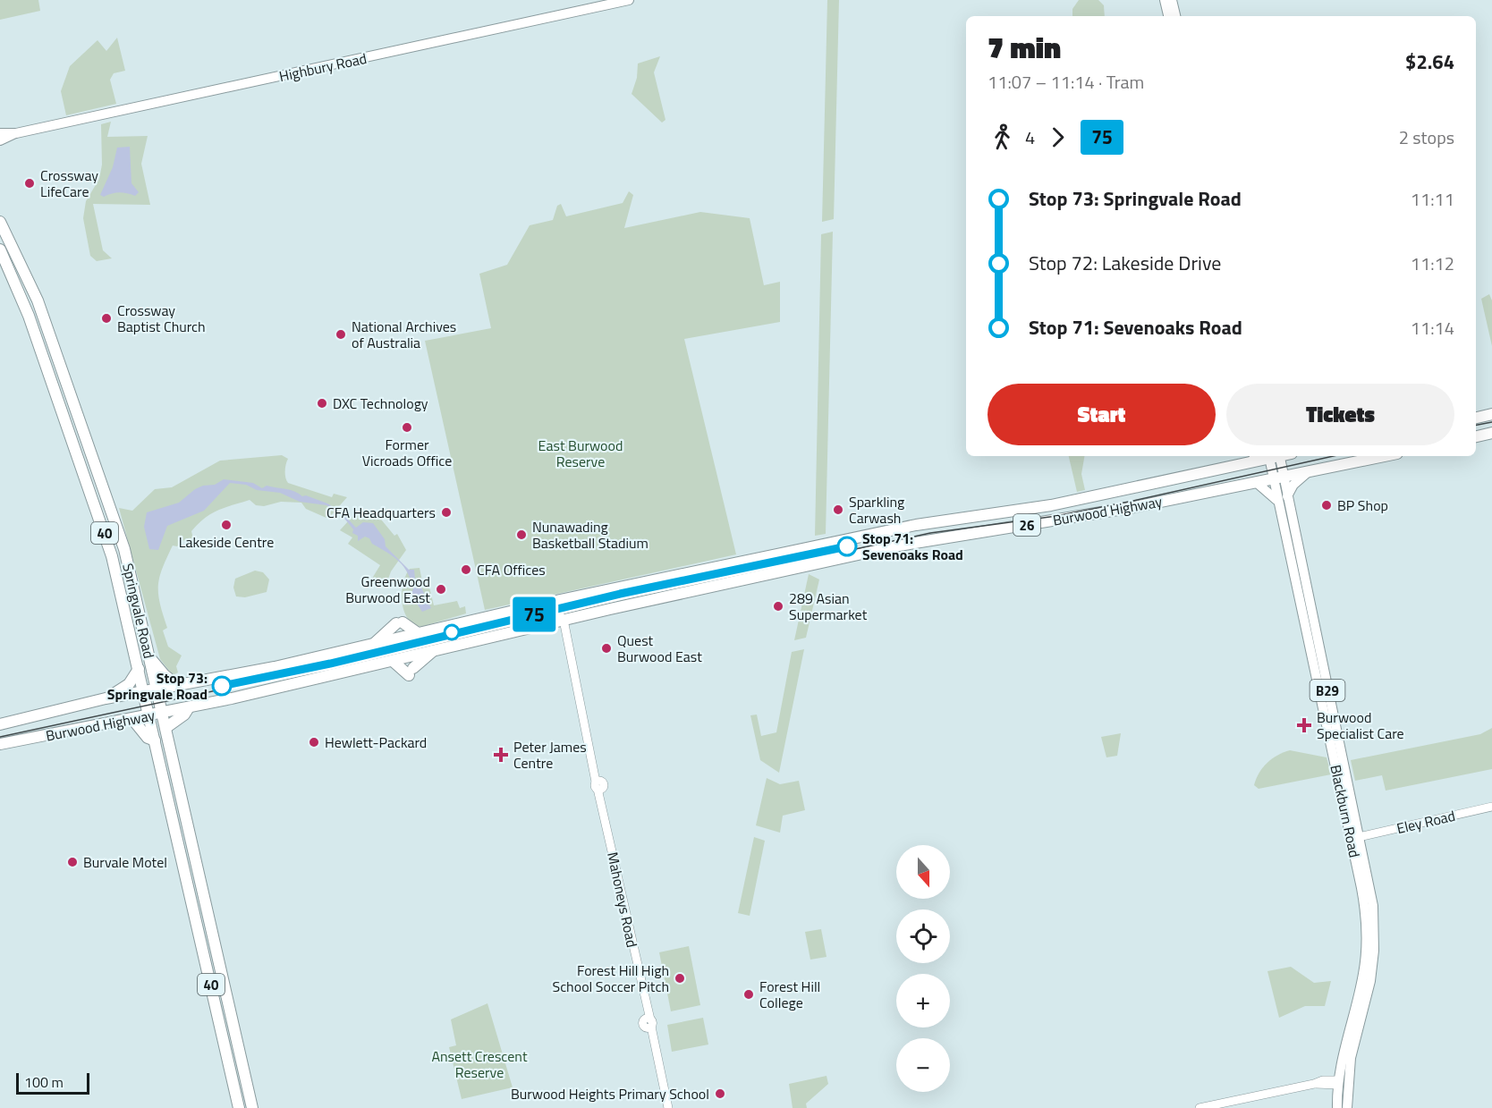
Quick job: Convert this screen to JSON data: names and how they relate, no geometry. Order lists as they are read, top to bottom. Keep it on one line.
{"streets":{"highway":["Burwood Highway","26","40","Springvale Road"],"main road":["Highbury Road","B29","Blackburn Road","Eley Road","Mahoneys Road"]},"crossings":[["Burwood Highway","Springvale Road"],["Burwood Highway","Blackburn Road"],["Burwood Highway","Mahoneys Road"],["Blackburn Road","Eley Road"]],"parks":["East Burwood Reserve","Ansett Crescent Reserve"],"places":{"other":["Crossway LifeCare","Crossway Baptist Church","National Archives of Australia","DXC Technology","Former Vicroads Office","BP Shop","Sparkling Carwash","CFA Headquarters","Lakeside Centre","Nunawading Basketball Stadium","Stop 71: Sevenoaks Road","CFA Offices","Greenwood Burwood East","289 Asian Supermarket","Quest Burwood East","Stop 73: Springvale Road","Hewlett-Packard","Burvale Motel","Forest Hill High School Soccer Pitch","Forest Hill College","Burwood Heights Primary School"],"health":["Burwood Specialist Care","Peter James Centre"]},"lines":["tram line 75"],"scale_bar":"100 m","north":"bottom","page":{"on_map":"75","heading":["7 min","11:07 – 11:14 · Tram","$2.64"],"legs":["4","75","2 stops"],"list":[{"name":"Stop 73: Springvale Road","value":"11:11"},{"name":"Stop 72: Lakeside Drive","value":"11:12"},{"name":"Stop 71: Sevenoaks Road","value":"11:14"}],"buttons":["Start","Tickets"],"map_buttons":["+","−"],"scale":"100 m"}}
